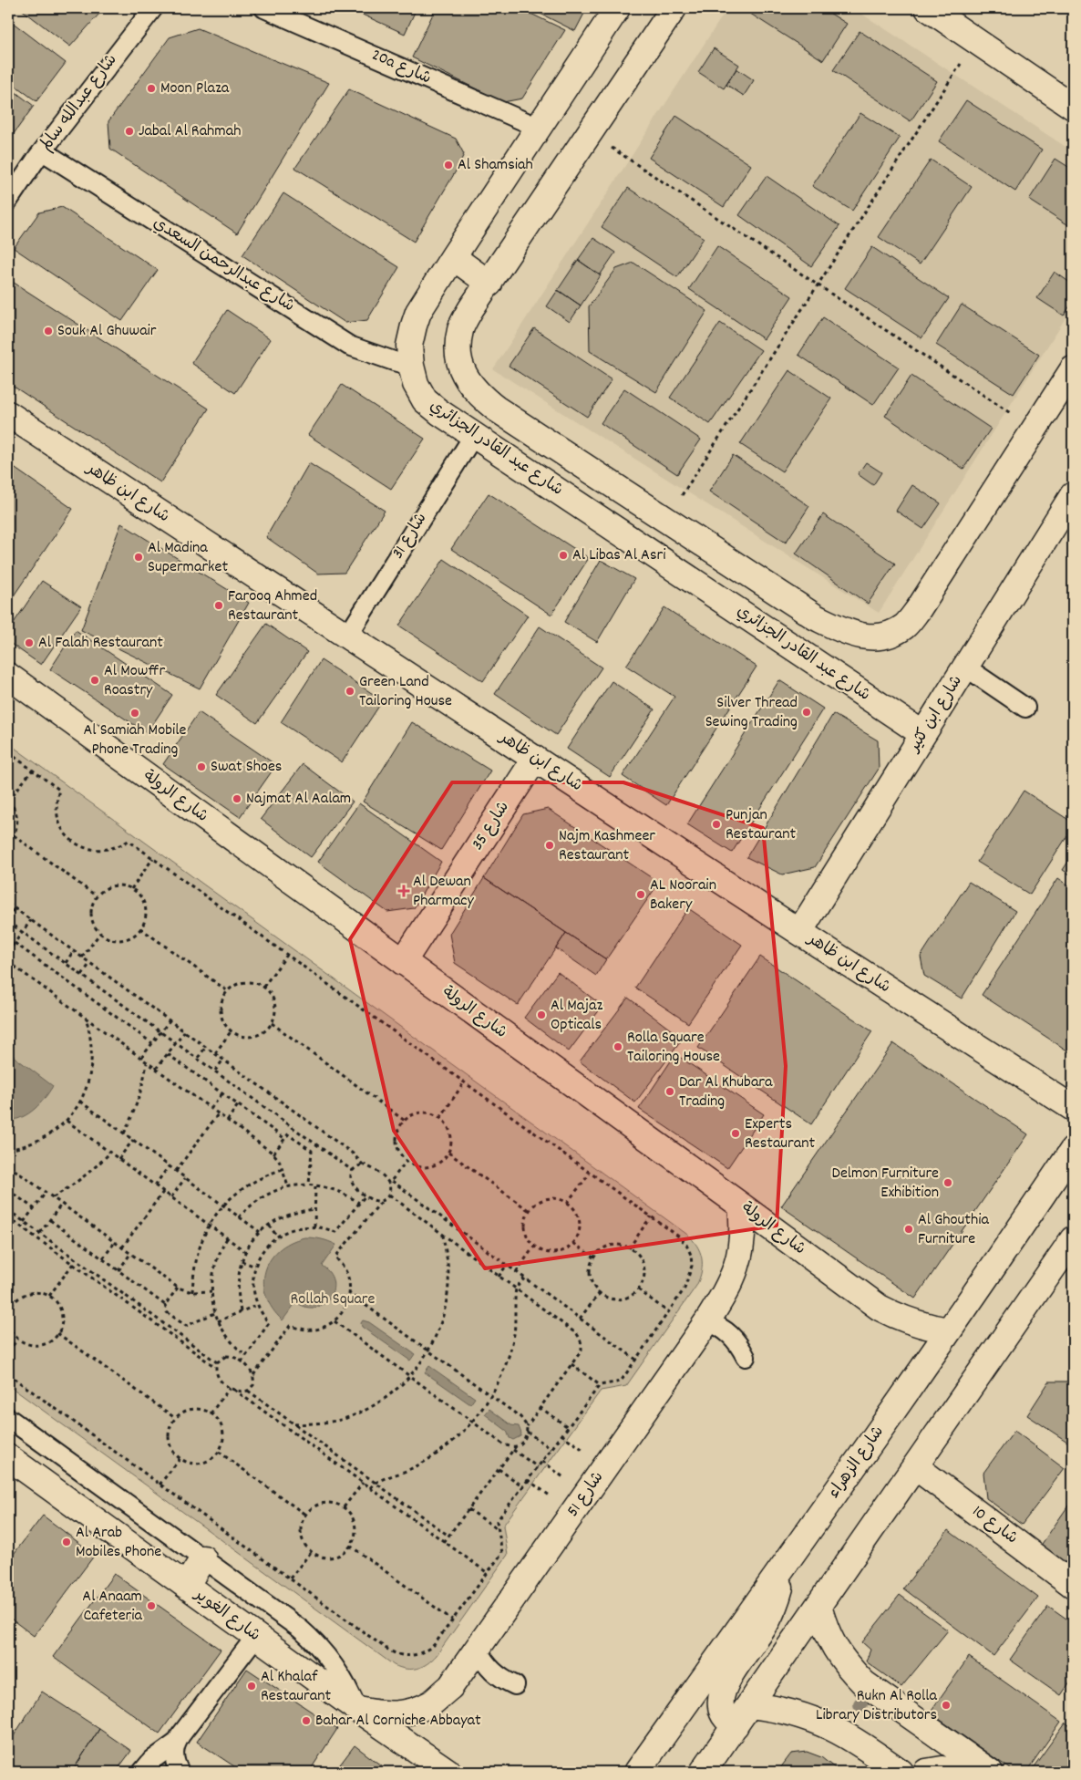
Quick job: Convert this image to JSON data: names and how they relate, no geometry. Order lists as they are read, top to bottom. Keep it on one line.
{"streets":{"street":["شارع عبد القادر الجزائري","شارع ابن ظاهر","شارع ابن كثير","شارع الرولة","شارع 35","شارع الزهراء","شارع 51","شارع 10","شارع الغوير"],"lane":["20a شارع","شارع عبدالله سالم","شارع عبدالرحمن السعدي","شارع 31"]},"crossings":[["20a شارع","شارع عبد القادر الجزائري"],["شارع عبدالله سالم","شارع عبدالرحمن السعدي"],["شارع عبدالرحمن السعدي","شارع عبد القادر الجزائري"],["شارع عبد القادر الجزائري","شارع 31"],["شارع عبد القادر الجزائري","شارع ابن كثير"],["شارع ابن ظاهر","شارع 31"],["شارع ابن ظاهر","شارع ابن كثير"],["شارع ابن ظاهر","شارع 35"],["شارع الرولة","شارع 35"],["شارع الرولة","شارع الزهراء"],["شارع الرولة","شارع 51"],["شارع 51","شارع الغوير"]],"parks":["Rollah Square"],"places":{"other":["Moon Plaza","Jabal Al Rahmah","Al Shamsiah","Souk Al Ghuwair","Al Libas Al Asri","Al Madina Supermarket","Farooq Ahmed Restaurant","Al Falah Restaurant","Al Mowffr Roastry","Green Land Tailoring House","Silver Thread Sewing Trading","Al Samiah Mobile Phone Trading","Swat Shoes","Najmat Al Aalam","Punjan Restaurant","Najm Kashmeer Restaurant","AL Noorain Bakery","Al Majaz Opticals","Rolla Square Tailoring House","Dar Al Khubara Trading","Experts Restaurant","Delmon Furniture Exhibition","Al Ghouthia Furniture","Al Arab Mobiles Phone","Al Anaam Cafeteria","Al Khalaf Restaurant","Rukn Al Rolla Library Distributors","Bahar Al Corniche Abbayat"],"health":["Al Dewan Pharmacy"]}}
